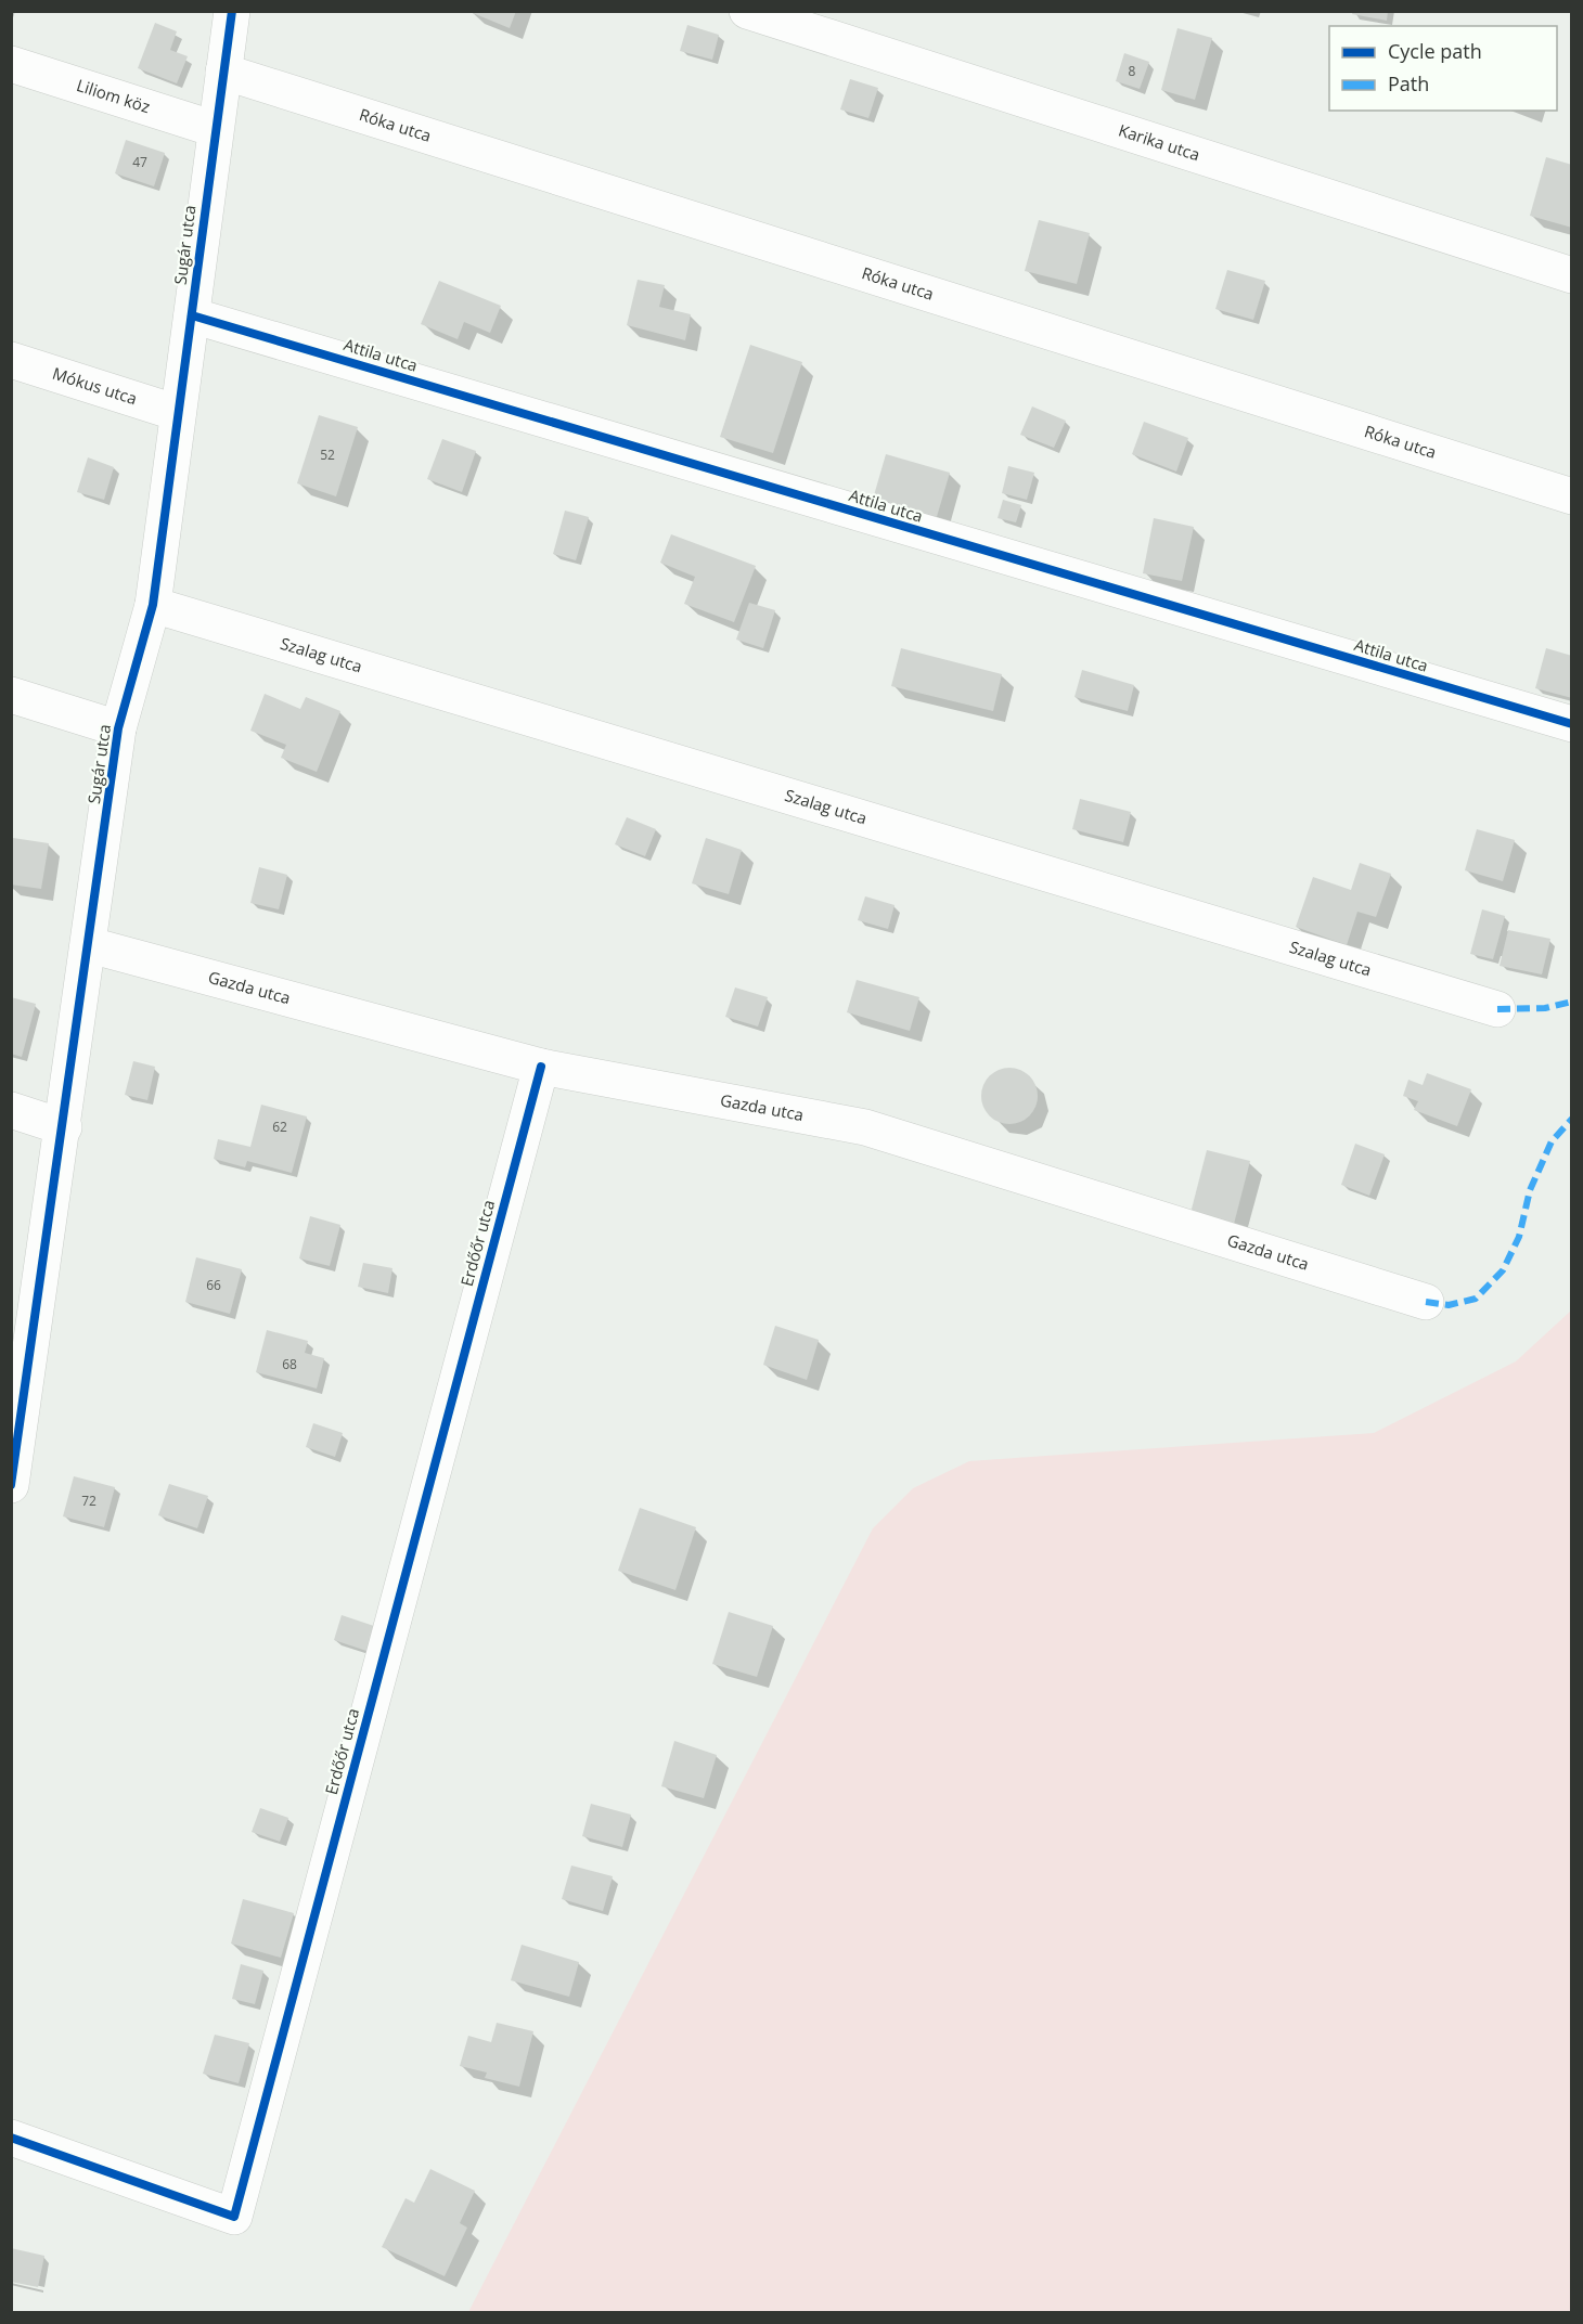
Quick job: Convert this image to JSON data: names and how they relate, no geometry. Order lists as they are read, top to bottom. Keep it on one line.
{"streets":{"street":["Liliom köz","Róka utca","Karika utca","Sugár utca","Attila utca","Mókus utca","Szalag utca","Gazda utca","Erdőőr utca"]},"crossings":[["Liliom köz","Sugár utca"],["Róka utca","Sugár utca"],["Sugár utca","Attila utca"],["Sugár utca","Mókus utca"],["Sugár utca","Szalag utca"],["Sugár utca","Gazda utca"],["Gazda utca","Erdőőr utca"]],"house_numbers":["8","47","52","62","66","68","72"],"legend":["Cycle path","Path"]}
